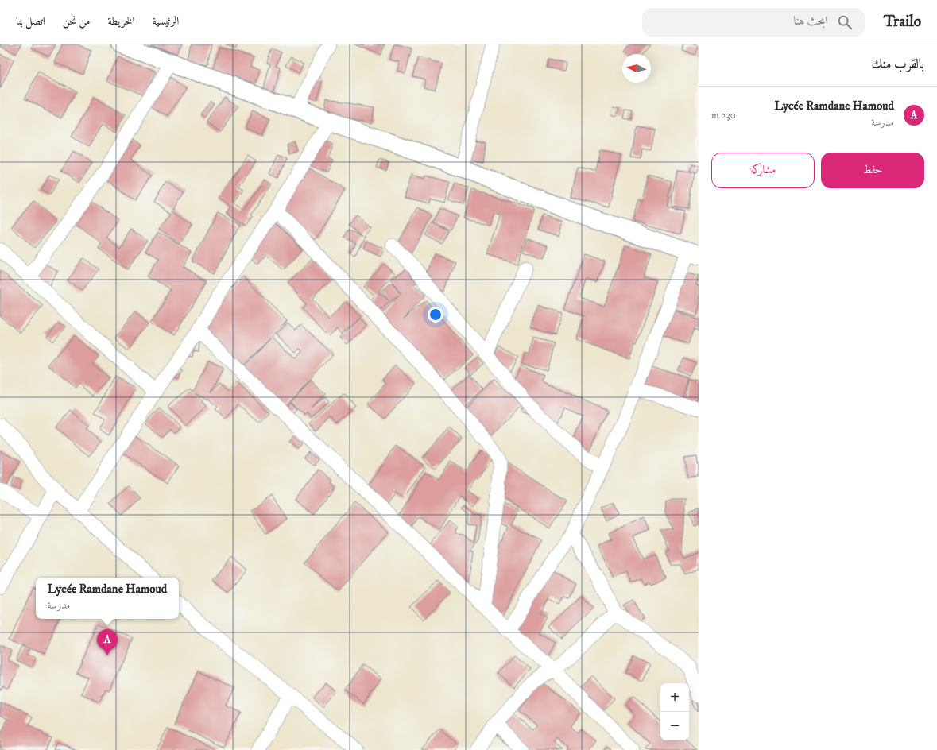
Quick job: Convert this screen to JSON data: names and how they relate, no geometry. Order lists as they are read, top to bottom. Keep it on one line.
{"north":"left","page":{"header":"Trailo","search":"ابحث هنا","nav":["الرئيسية","الخريطة","من نحن","اتصل بنا"],"heading":"بالقرب منك","list":[{"mark":"A","name":"Lycée Ramdane Hamoud","note":"مدرسة","value":"230 m"}],"buttons":["حفظ","مشاركة"],"popup":["Lycée Ramdane Hamoud","مدرسة"],"pins":"A","map_buttons":["+","−"]}}
